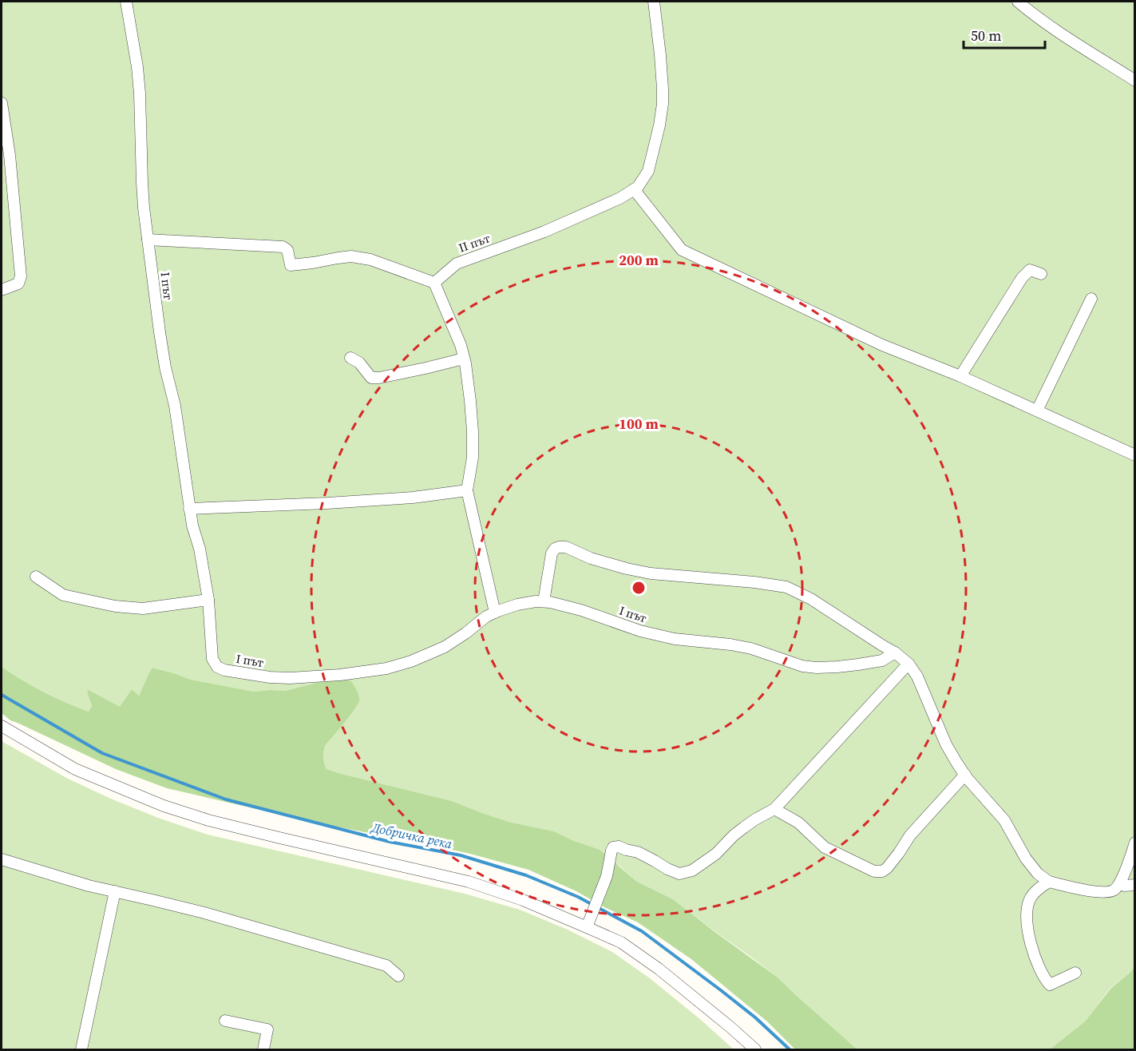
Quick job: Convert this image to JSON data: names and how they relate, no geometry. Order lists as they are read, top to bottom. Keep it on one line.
{"streets":{"street":["ІІ път","І път"]},"water":["Добричка река"],"scale_bar":"50 m","rings":["200 m","100 m"]}
